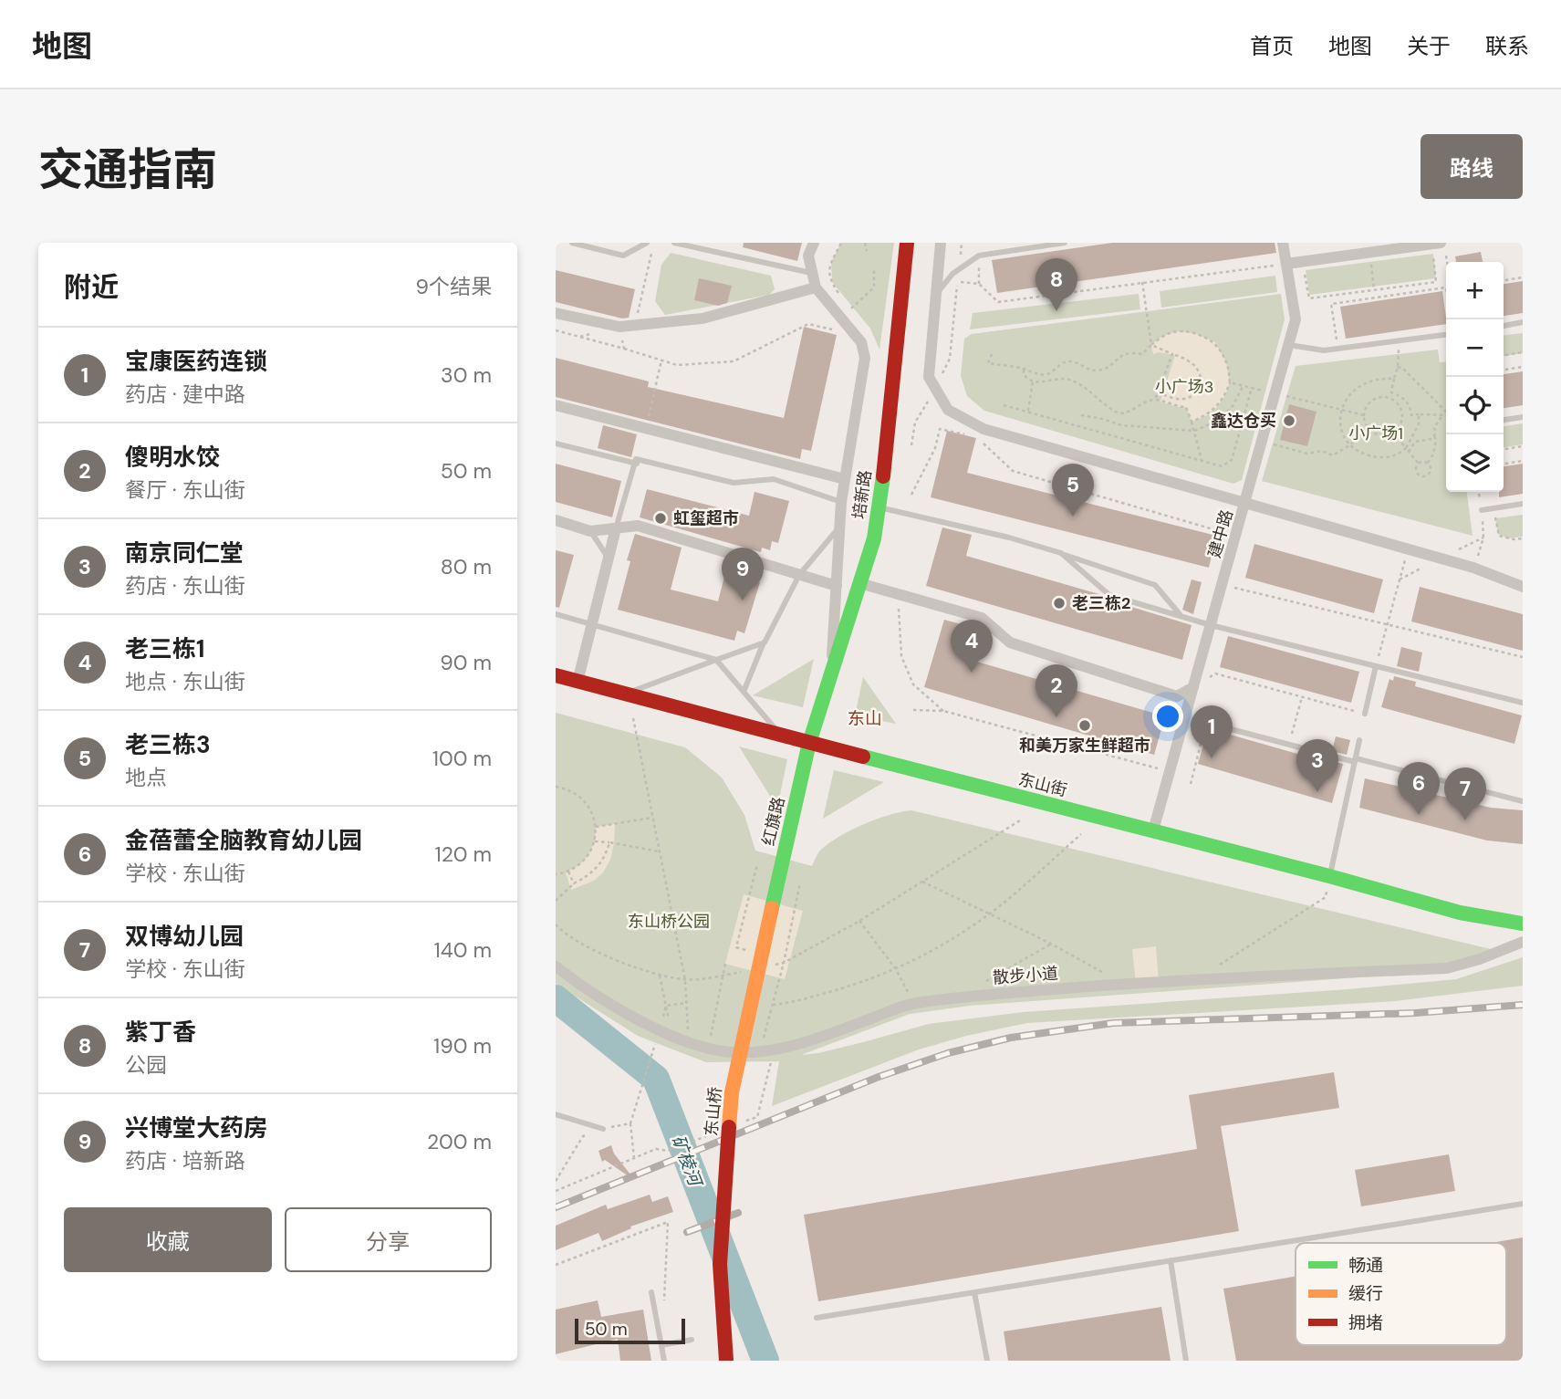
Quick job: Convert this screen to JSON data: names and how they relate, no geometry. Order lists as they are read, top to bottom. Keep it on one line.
{"streets":{"main road":["培新路","东山街","红旗路","东山桥"],"street":["建中路","散步小道"]},"crossings":[["培新路","东山街"],["培新路","红旗路"],["建中路","东山街"],["东山街","红旗路"],["红旗路","东山桥"]],"districts":["东山"],"water":["矿棱河"],"parks":["小广场3","小广场1","东山桥公园"],"places":["鑫达仓买","虹玺超市","老三栋2","和美万家生鲜超市"],"legend":["畅通","缓行","拥堵"],"scale_bar":"50 m","page":{"header":"地图","nav":["首页","地图","关于","联系"],"title":"交通指南","buttons":["路线",["收藏","分享"]],"heading":["附近","9个结果"],"pins":["8","5","9","4","2","1","3","6","7"],"map_buttons":["+","−"],"list":[{"mark":"1","name":"宝康医药连锁","note":"药店 · 建中路","value":"30 m"},{"mark":"2","name":"傻明水饺","note":"餐厅 · 东山街","value":"50 m"},{"mark":"3","name":"南京同仁堂","note":"药店 · 东山街","value":"80 m"},{"mark":"4","name":"老三栋1","note":"地点 · 东山街","value":"90 m"},{"mark":"5","name":"老三栋3","note":"地点","value":"100 m"},{"mark":"6","name":"金蓓蕾全脑教育幼儿园","note":"学校 · 东山街","value":"120 m"},{"mark":"7","name":"双博幼儿园","note":"学校 · 东山街","value":"140 m"},{"mark":"8","name":"紫丁香","note":"公园","value":"190 m"},{"mark":"9","name":"兴博堂大药房","note":"药店 · 培新路","value":"200 m"}],"scale":"50 m"}}
